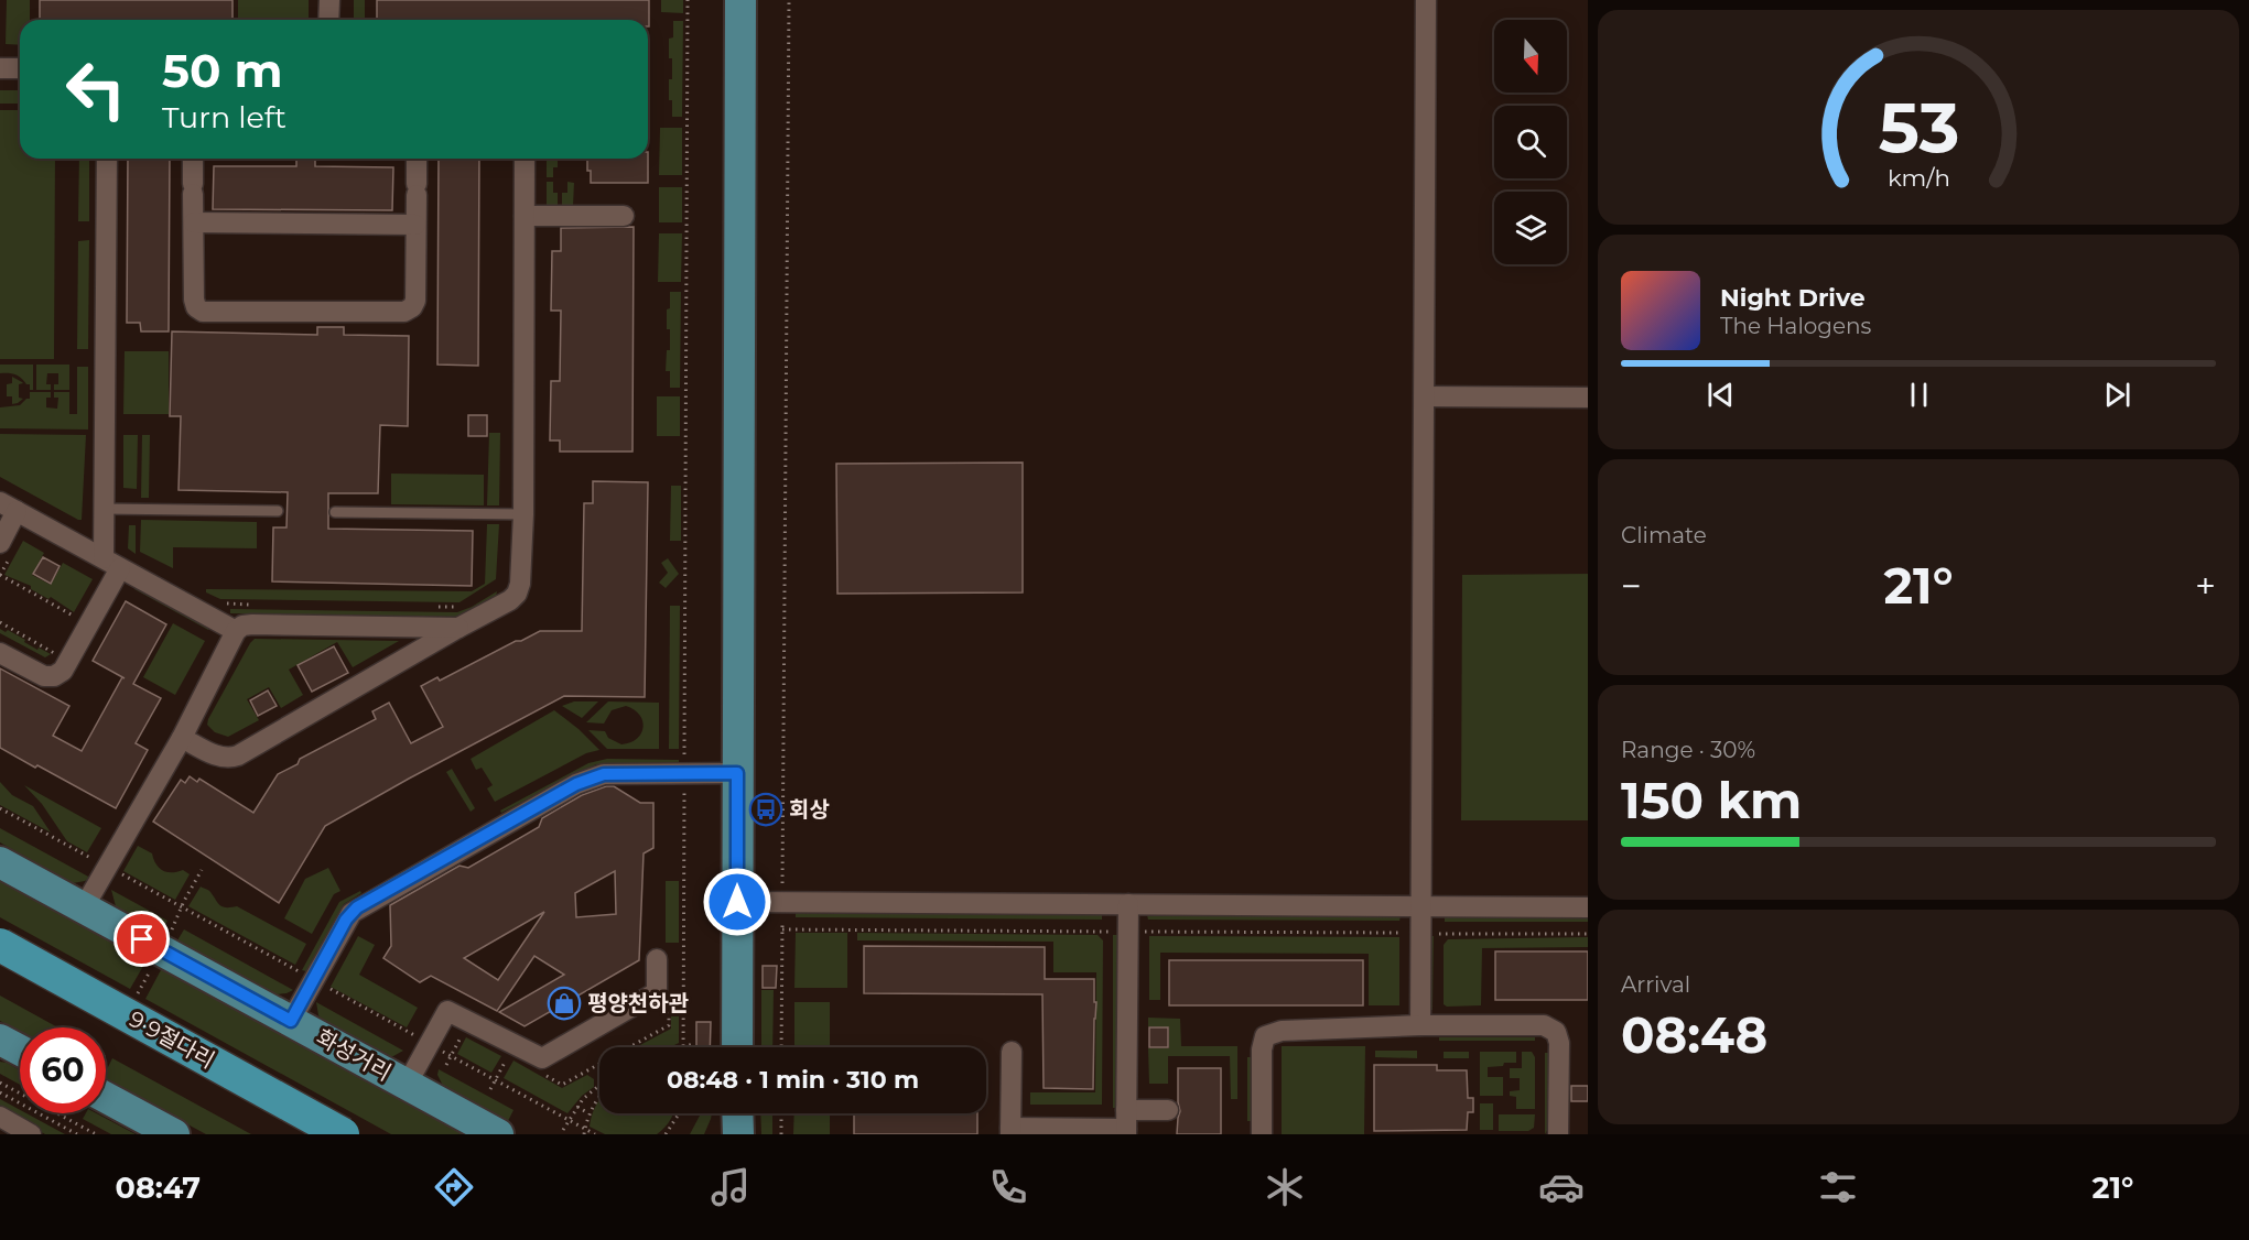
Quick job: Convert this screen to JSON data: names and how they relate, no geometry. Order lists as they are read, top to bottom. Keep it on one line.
{"streets":{"highway":["9·9절다리"],"main road":["화성거리"]},"places":{"bus stop":["회상"],"shop":["평양천하관"]},"north":"bottom","page":{"turn":["50 m","Turn left"],"song":["Night Drive","The Halogens"],"tile":["Climate",["Range · 30%","150 km"],["Arrival","08:48"]],"heat":["−","21°","+"],"limit":"60","trip":"08:48 · 1 min · 310 m","tabs":["08:47","21°"],"gauge":["53","km/h"]}}
